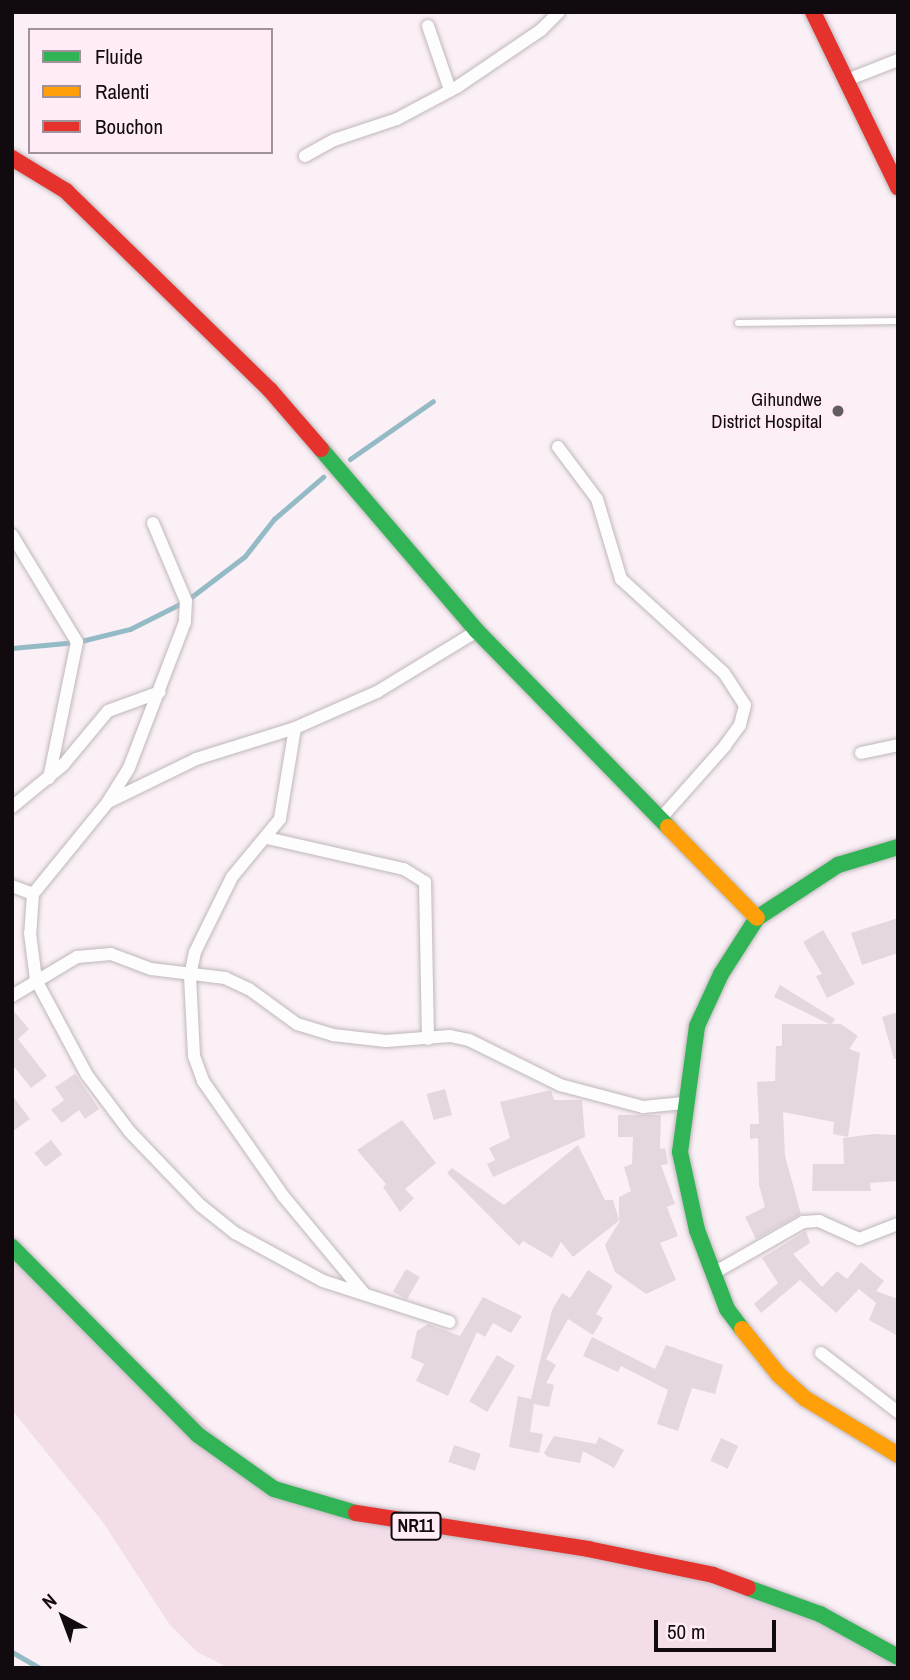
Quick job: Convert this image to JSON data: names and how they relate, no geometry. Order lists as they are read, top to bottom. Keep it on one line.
{"streets":{"main road":["NR11"]},"places":["Gihundwe District Hospital"],"legend":["Fluide","Ralenti","Bouchon"],"scale_bar":"50 m","north":"top left"}
